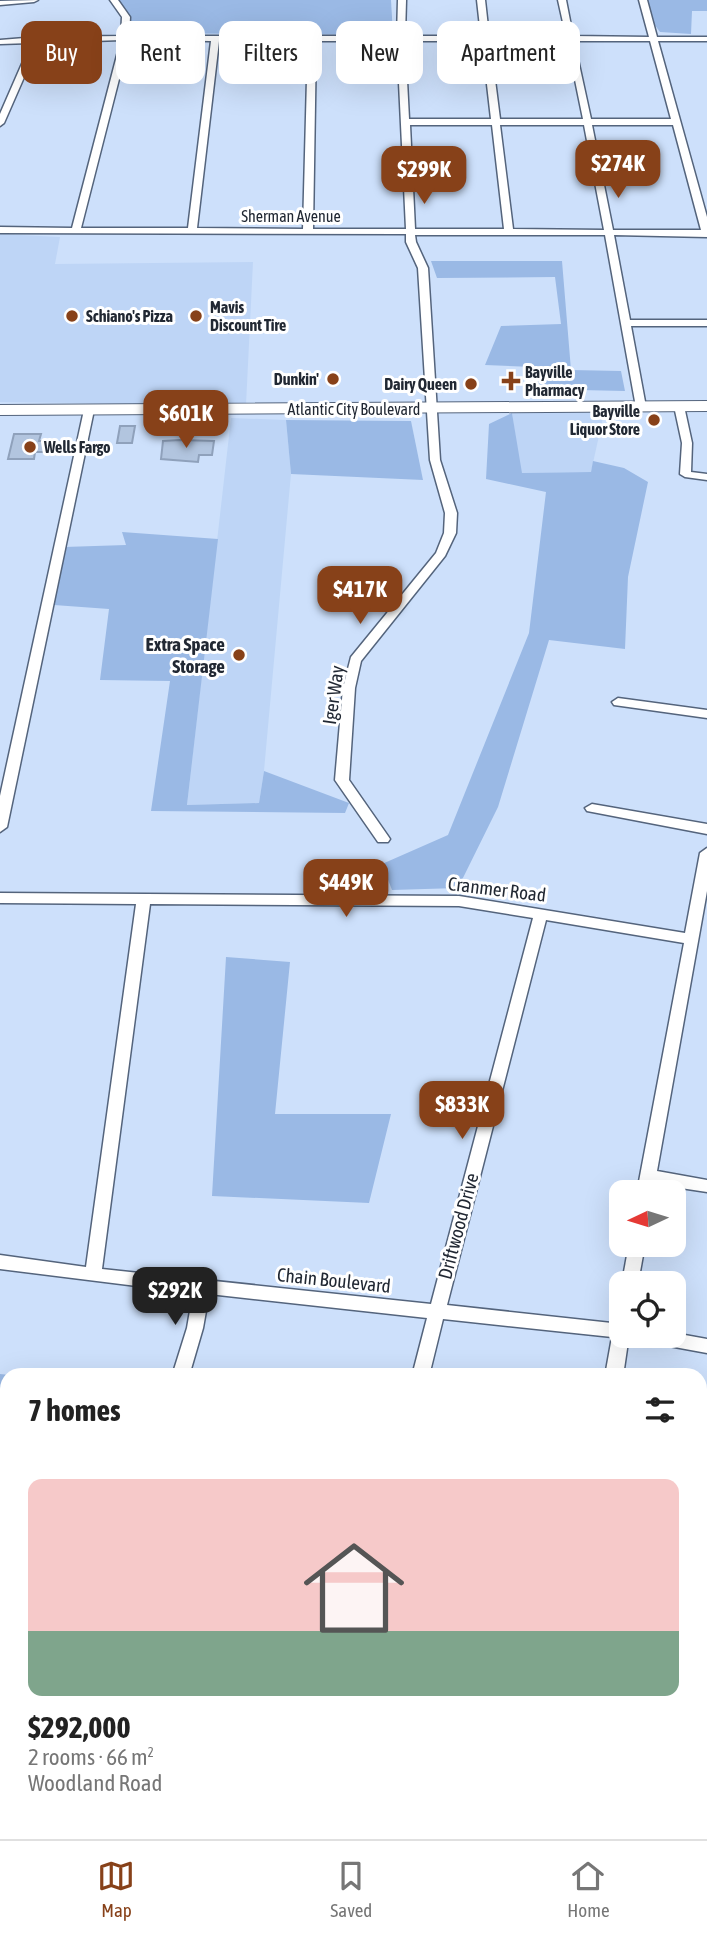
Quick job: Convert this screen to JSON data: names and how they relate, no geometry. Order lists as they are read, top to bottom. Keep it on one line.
{"streets":{"highway":["Atlantic City Boulevard"],"street":["Sherman Avenue","Iger Way","Cranmer Road","Driftwood Drive","Chain Boulevard"]},"crossings":[["Sherman Avenue","Iger Way"],["Atlantic City Boulevard","Iger Way"],["Cranmer Road","Driftwood Drive"],["Driftwood Drive","Chain Boulevard"]],"places":{"other":["Schiano's Pizza","Mavis Discount Tire","Dunkin'","Dairy Queen","Bayville Liquor Store","Wells Fargo","Extra Space Storage"],"health":["Bayville Pharmacy"]},"north":"left","page":{"chip":["Buy","Rent","Filters","New","Apartment"],"price":["$274K","$299K","$601K","$417K","$449K","$833K","$292K"],"heading":"7 homes","list":[{"name":"$292,000","note":"2 rooms · 66 m² · Woodland Road"}],"tabs":["Map","Saved","Home"]}}
